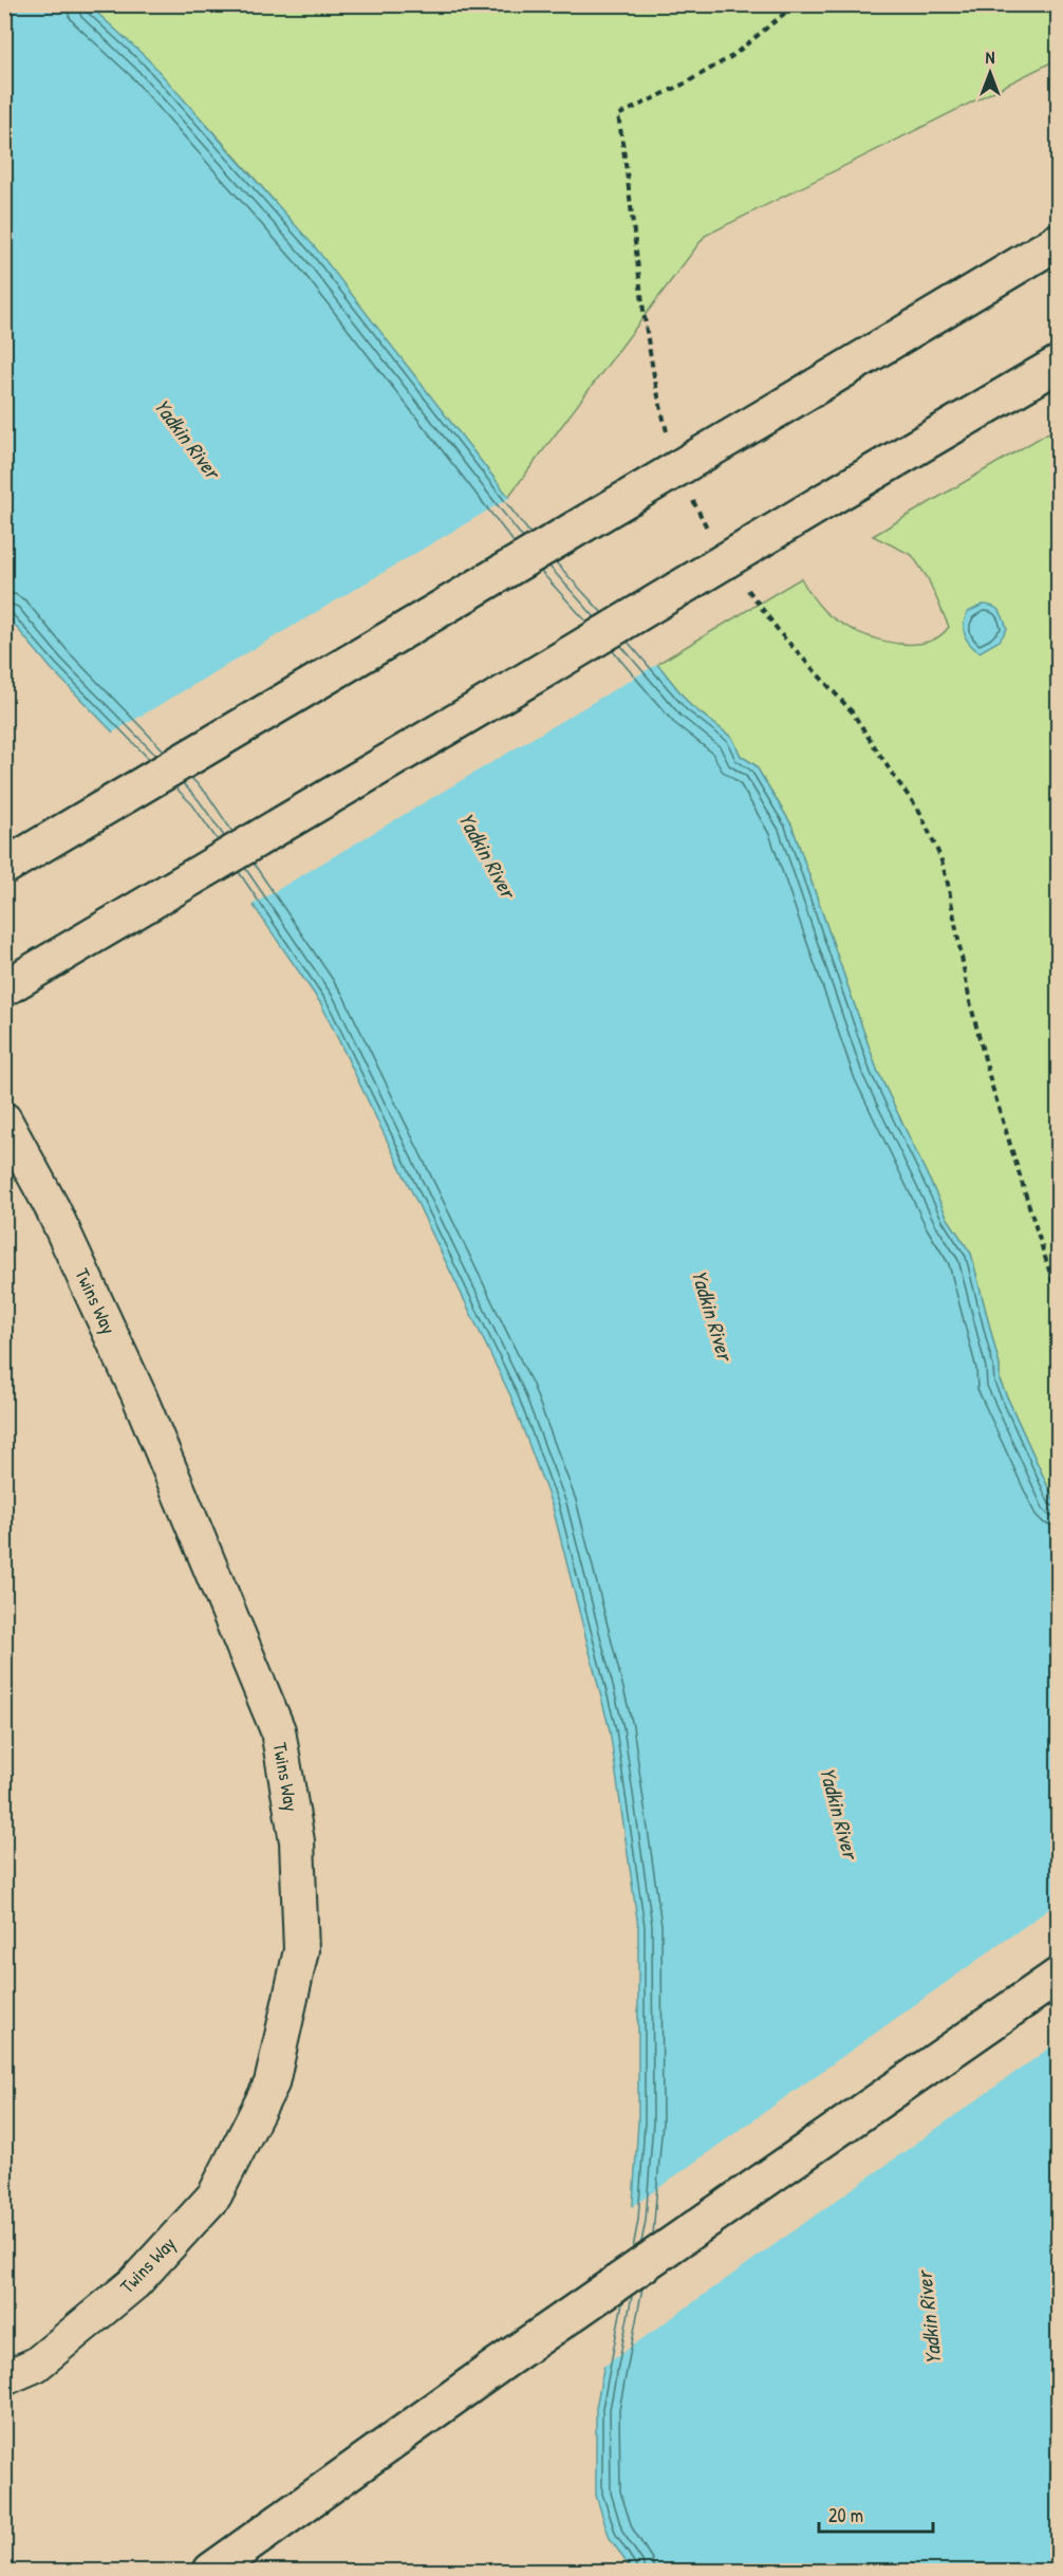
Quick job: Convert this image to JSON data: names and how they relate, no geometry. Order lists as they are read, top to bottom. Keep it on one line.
{"streets":{"street":["Twins Way"]},"water":["Yadkin River"],"scale_bar":"20 m","north":"top"}
